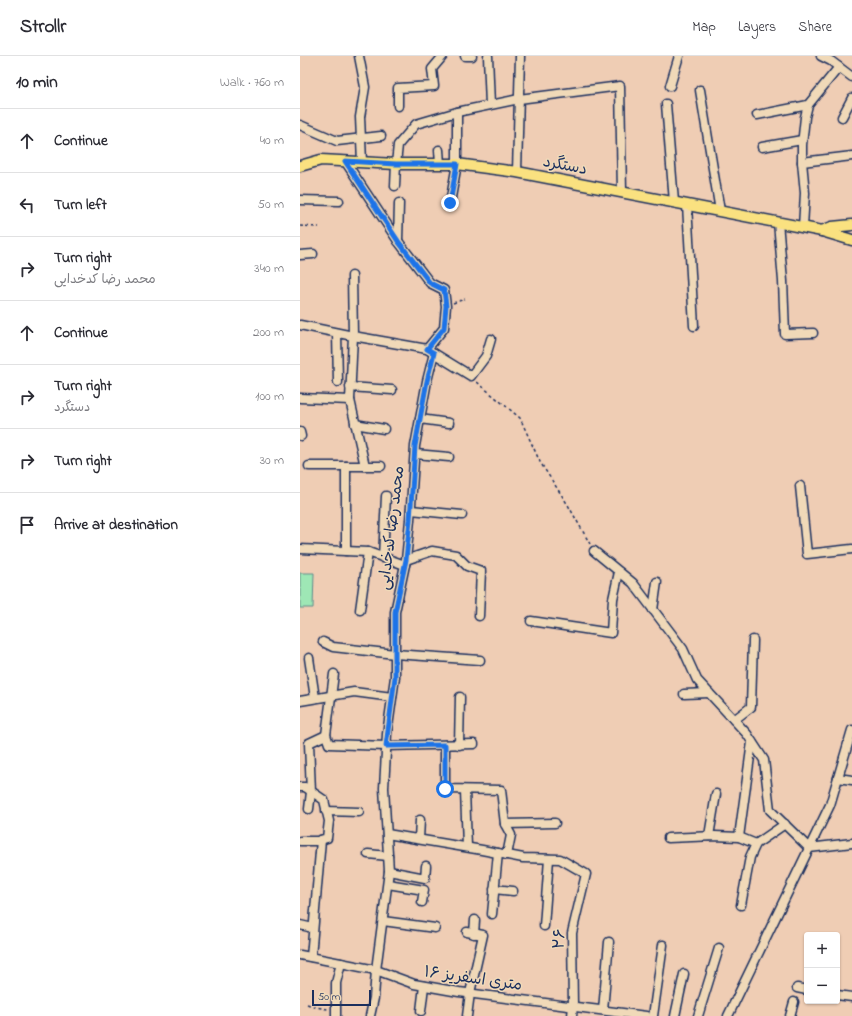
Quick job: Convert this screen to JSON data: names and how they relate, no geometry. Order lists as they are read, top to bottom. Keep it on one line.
{"streets":{"main road":["دستگرد"],"street":["محمد رضا کدخدایی","۲۶","۱۶ متری اسفریز"]},"crossings":[["محمد رضا کدخدایی","۱۶ متری اسفریز"],["۲۶","۱۶ متری اسفریز"]],"scale_bar":"50 m","page":{"header":"Strollr","nav":["Map","Layers","Share"],"heading":["10 min","Walk · 760 m"],"list":[["Continue","40 m"],["Turn left","50 m"],["Turn right","محمد رضا کدخدایی","340 m"],["Continue","200 m"],["Turn right","دستگرد","100 m"],["Turn right","30 m"],"Arrive at destination"],"map_buttons":["+","−"],"scale":"50 m"}}
